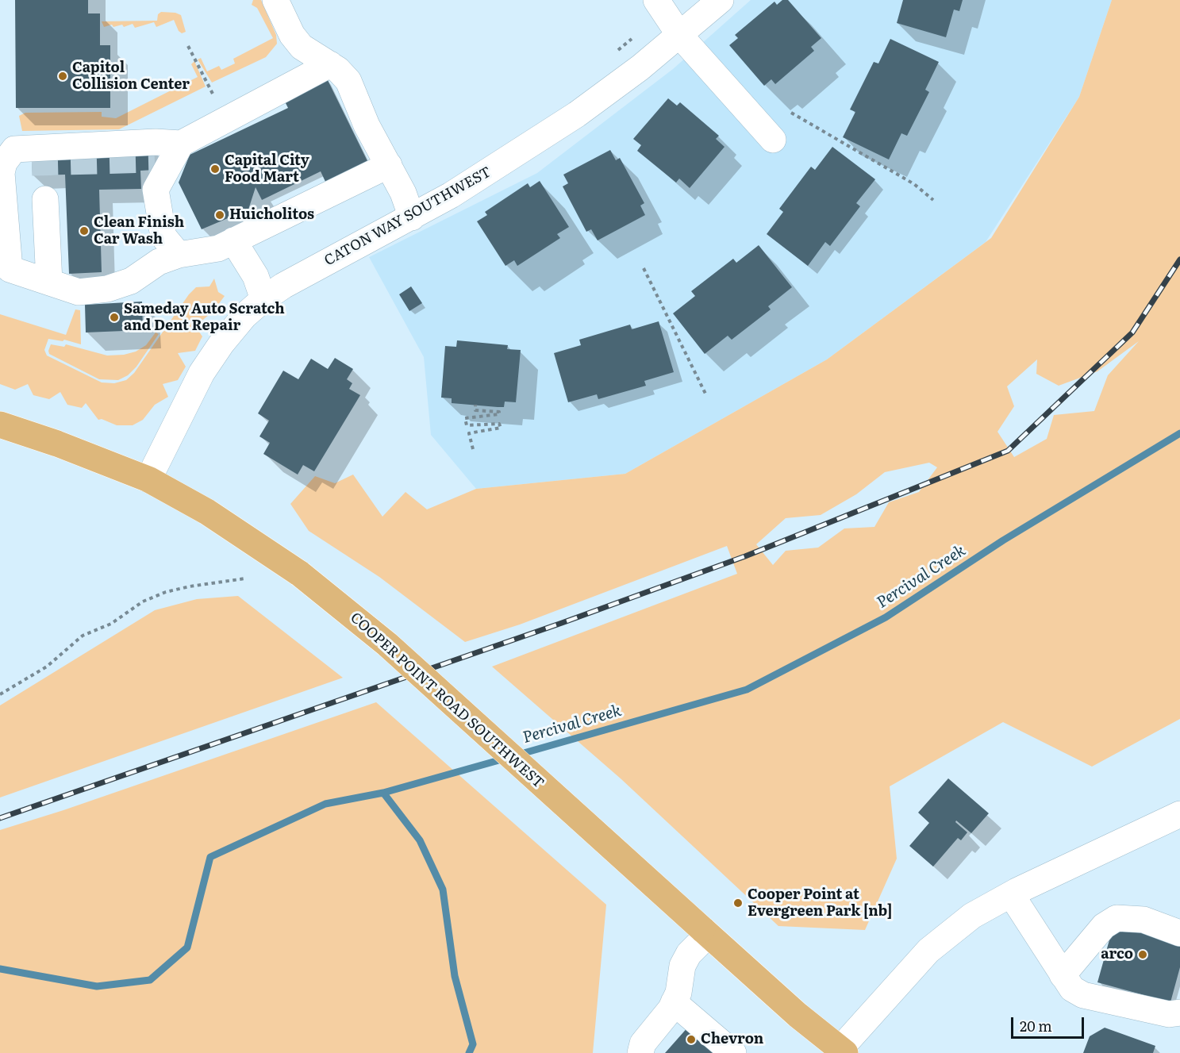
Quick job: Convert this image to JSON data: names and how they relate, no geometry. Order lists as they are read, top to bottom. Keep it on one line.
{"streets":{"main road":["COOPER POINT ROAD SOUTHWEST"],"street":["CATON WAY SOUTHWEST"]},"crossings":[["CATON WAY SOUTHWEST","COOPER POINT ROAD SOUTHWEST"]],"water":["Percival Creek"],"places":["Capitol Collision Center","Capital City Food Mart","Huicholitos","Clean Finish Car Wash","Sameday Auto Scratch and Dent Repair","Cooper Point at Evergreen Park [nb]","arco","Chevron"],"scale_bar":"20 m"}
